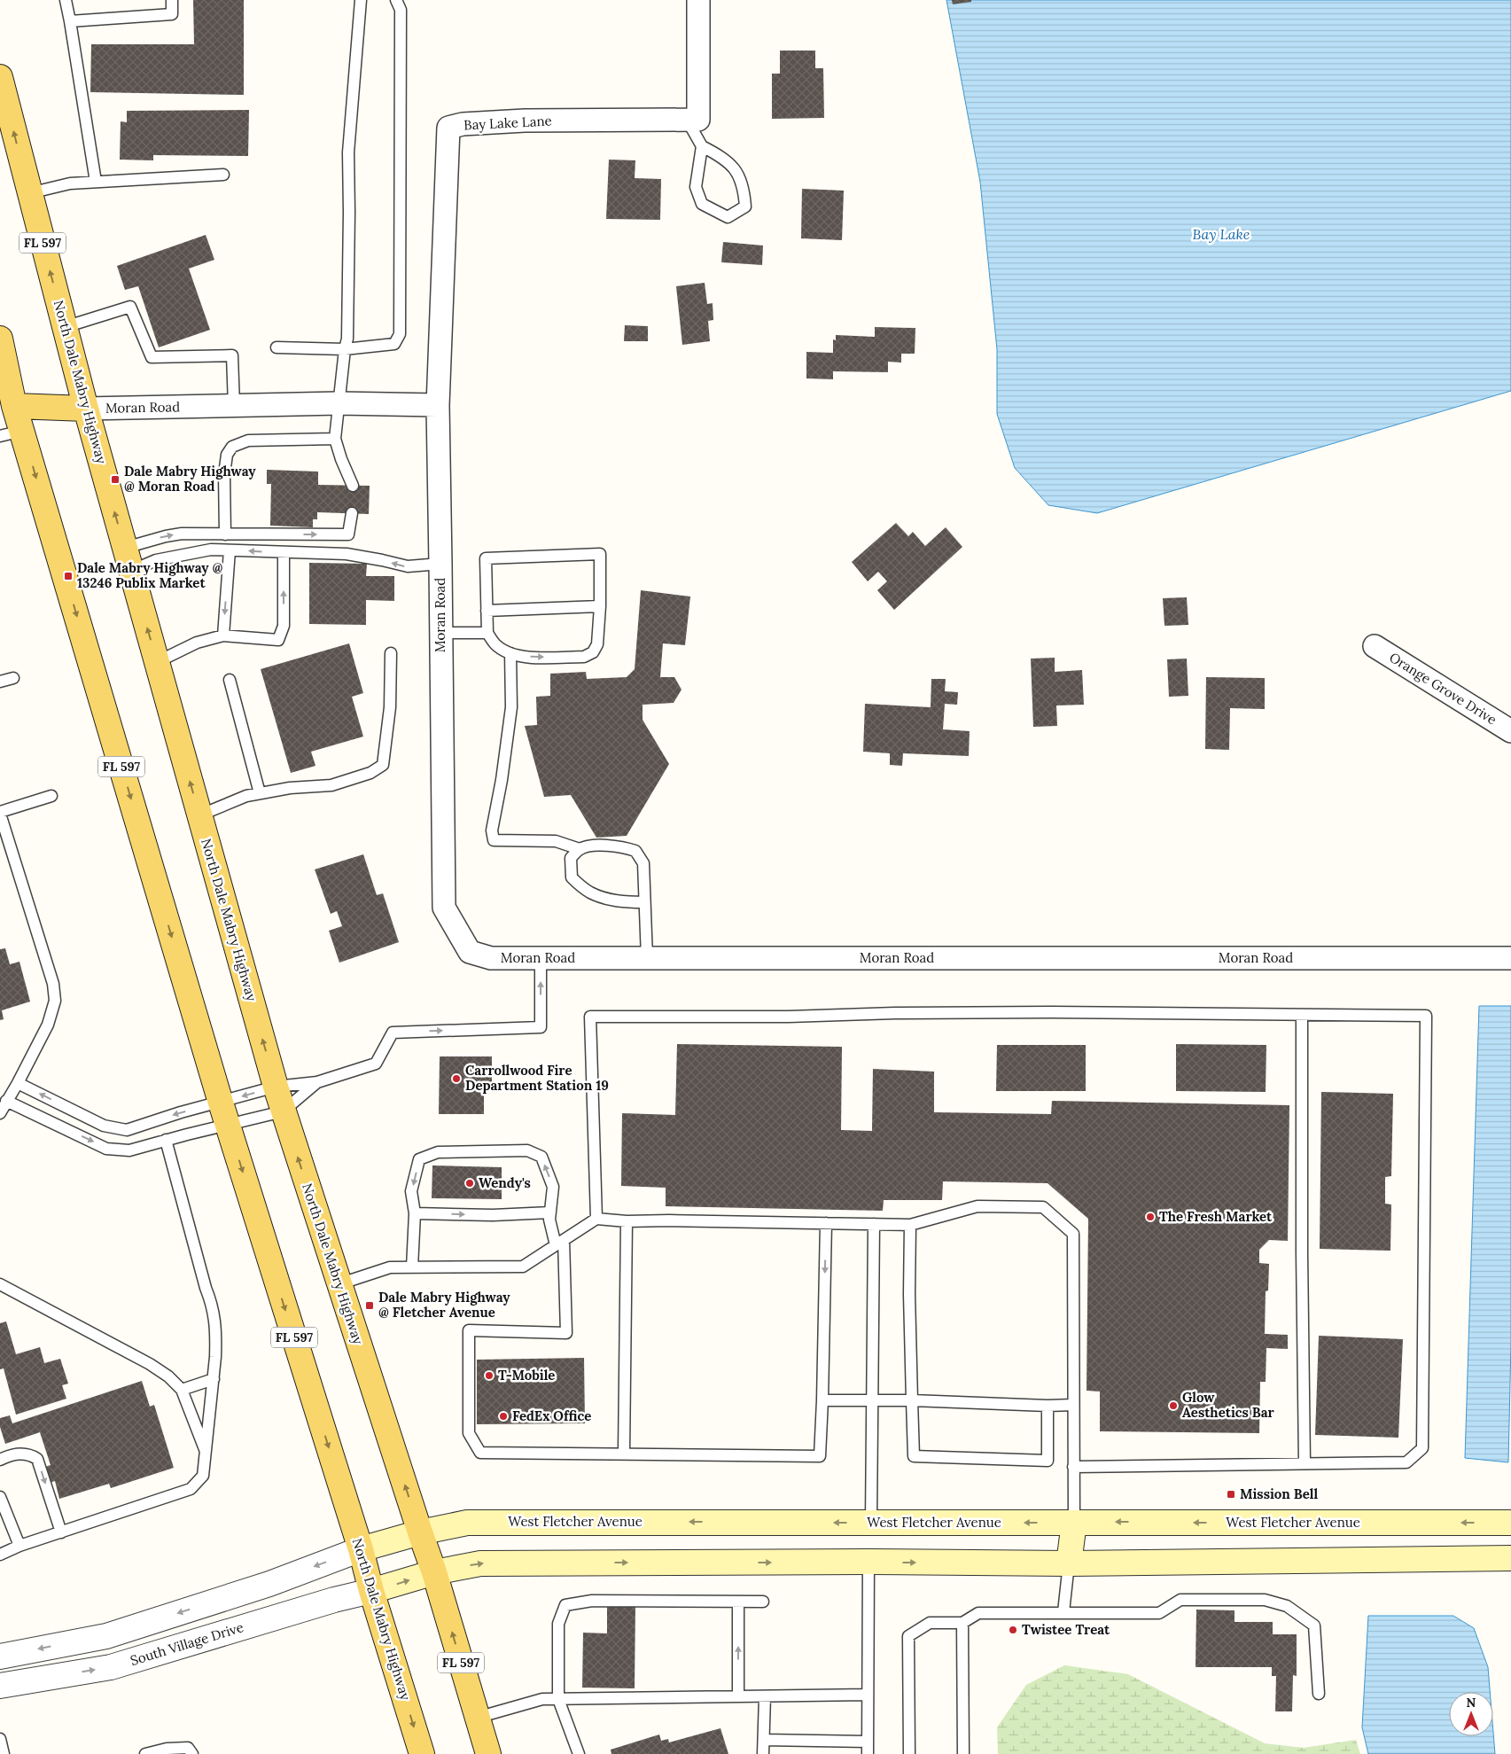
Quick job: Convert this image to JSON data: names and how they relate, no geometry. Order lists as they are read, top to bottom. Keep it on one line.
{"streets":{"main road":["FL 597","North Dale Mabry Highway","West Fletcher Avenue"],"street":["Bay Lake Lane","Moran Road","Orange Grove Drive","South Village Drive"]},"crossings":[["Bay Lake Lane","Moran Road"],["North Dale Mabry Highway","Moran Road"],["North Dale Mabry Highway","West Fletcher Avenue"],["North Dale Mabry Highway","South Village Drive"]],"water":["Bay Lake"],"places":{"transit":["Dale Mabry Highway @ Moran Road","Dale Mabry Highway @ 13246 Publix Market","Dale Mabry Highway @ Fletcher Avenue","Mission Bell"],"other":["Carrollwood Fire Department Station 19","Wendy's","The Fresh Market","T-Mobile","Glow Aesthetics Bar","FedEx Office","Twistee Treat"]},"north":"top"}
